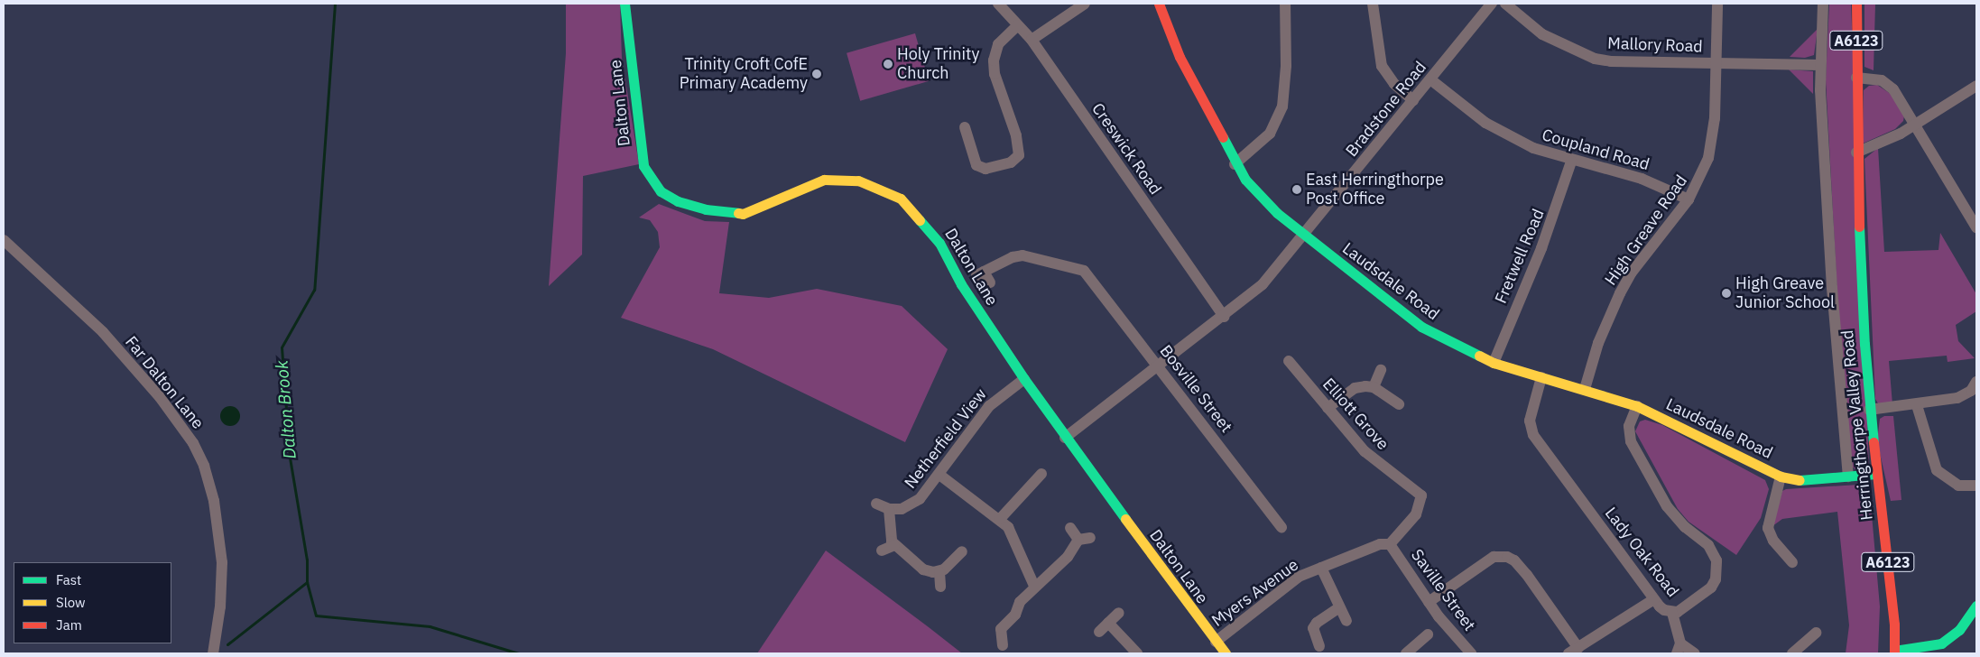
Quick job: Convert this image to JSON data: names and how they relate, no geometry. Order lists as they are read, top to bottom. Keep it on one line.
{"streets":{"street":["A6123","Mallory Road","Dalton Lane","Bradstone Road","Creswick Road","Coupland Road","High Greave Road","Fretwell Road","Laudsdale Road","Far Dalton Lane","Bosville Street","Elliott Grove","Herringthorpe Valley Road","Netherfield View","Lady Oak Road","Saville Street","Myers Avenue"]},"crossings":[["Mallory Road","High Greave Road"],["Mallory Road","Herringthorpe Valley Road"],["Dalton Lane","Bradstone Road"],["Dalton Lane","Netherfield View"],["Dalton Lane","Myers Avenue"],["Bradstone Road","Creswick Road"],["Bradstone Road","Coupland Road"],["Bradstone Road","Laudsdale Road"],["Bradstone Road","Bosville Street"],["Coupland Road","High Greave Road"],["Coupland Road","Fretwell Road"],["High Greave Road","Laudsdale Road"],["Fretwell Road","Laudsdale Road"],["Laudsdale Road","Herringthorpe Valley Road"],["Laudsdale Road","Lady Oak Road"],["Elliott Grove","Saville Street"],["Elliott Grove","Myers Avenue"],["Saville Street","Myers Avenue"]],"water":["Dalton Brook"],"places":["Holy Trinity Church","Trinity Croft CofE Primary Academy","East Herringthorpe Post Office","High Greave Junior School"],"legend":["Fast","Slow","Jam"]}
